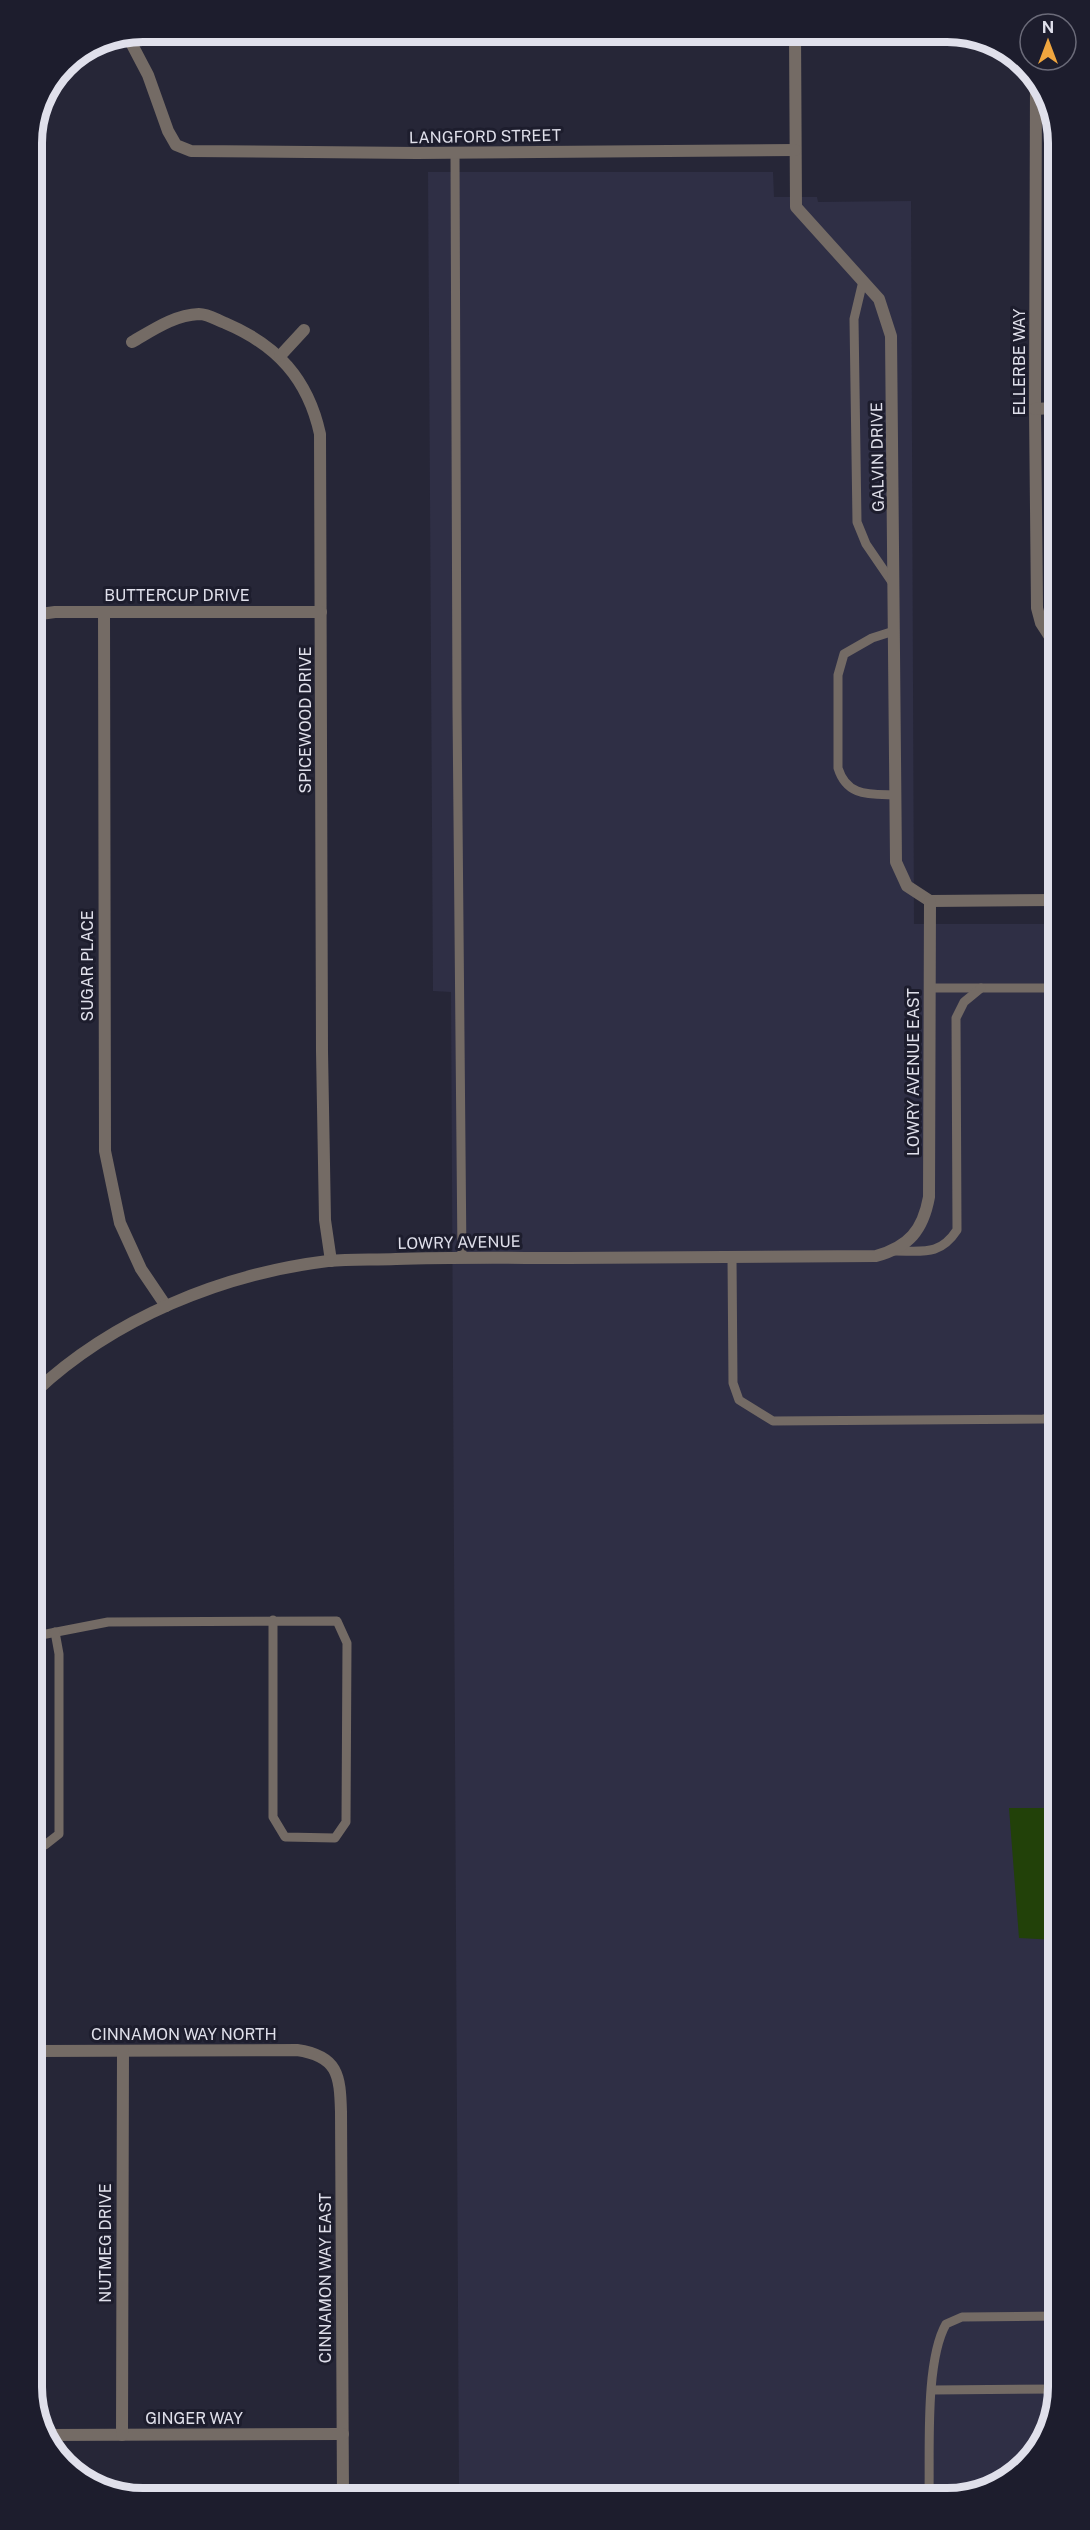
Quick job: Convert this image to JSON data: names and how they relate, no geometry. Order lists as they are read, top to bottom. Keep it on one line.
{"streets":{"street":["LANGFORD STREET","ELLERBE WAY","GALVIN DRIVE","BUTTERCUP DRIVE","SPICEWOOD DRIVE","SUGAR PLACE","LOWRY AVENUE EAST","LOWRY AVENUE","CINNAMON WAY NORTH","NUTMEG DRIVE","CINNAMON WAY EAST","GINGER WAY"]},"crossings":[["LANGFORD STREET","GALVIN DRIVE"],["GALVIN DRIVE","LOWRY AVENUE EAST"],["BUTTERCUP DRIVE","SPICEWOOD DRIVE"],["BUTTERCUP DRIVE","SUGAR PLACE"],["SPICEWOOD DRIVE","LOWRY AVENUE"],["SUGAR PLACE","LOWRY AVENUE"],["LOWRY AVENUE EAST","LOWRY AVENUE"],["CINNAMON WAY NORTH","NUTMEG DRIVE"],["CINNAMON WAY NORTH","CINNAMON WAY EAST"],["NUTMEG DRIVE","GINGER WAY"],["CINNAMON WAY EAST","GINGER WAY"]],"north":"top"}
